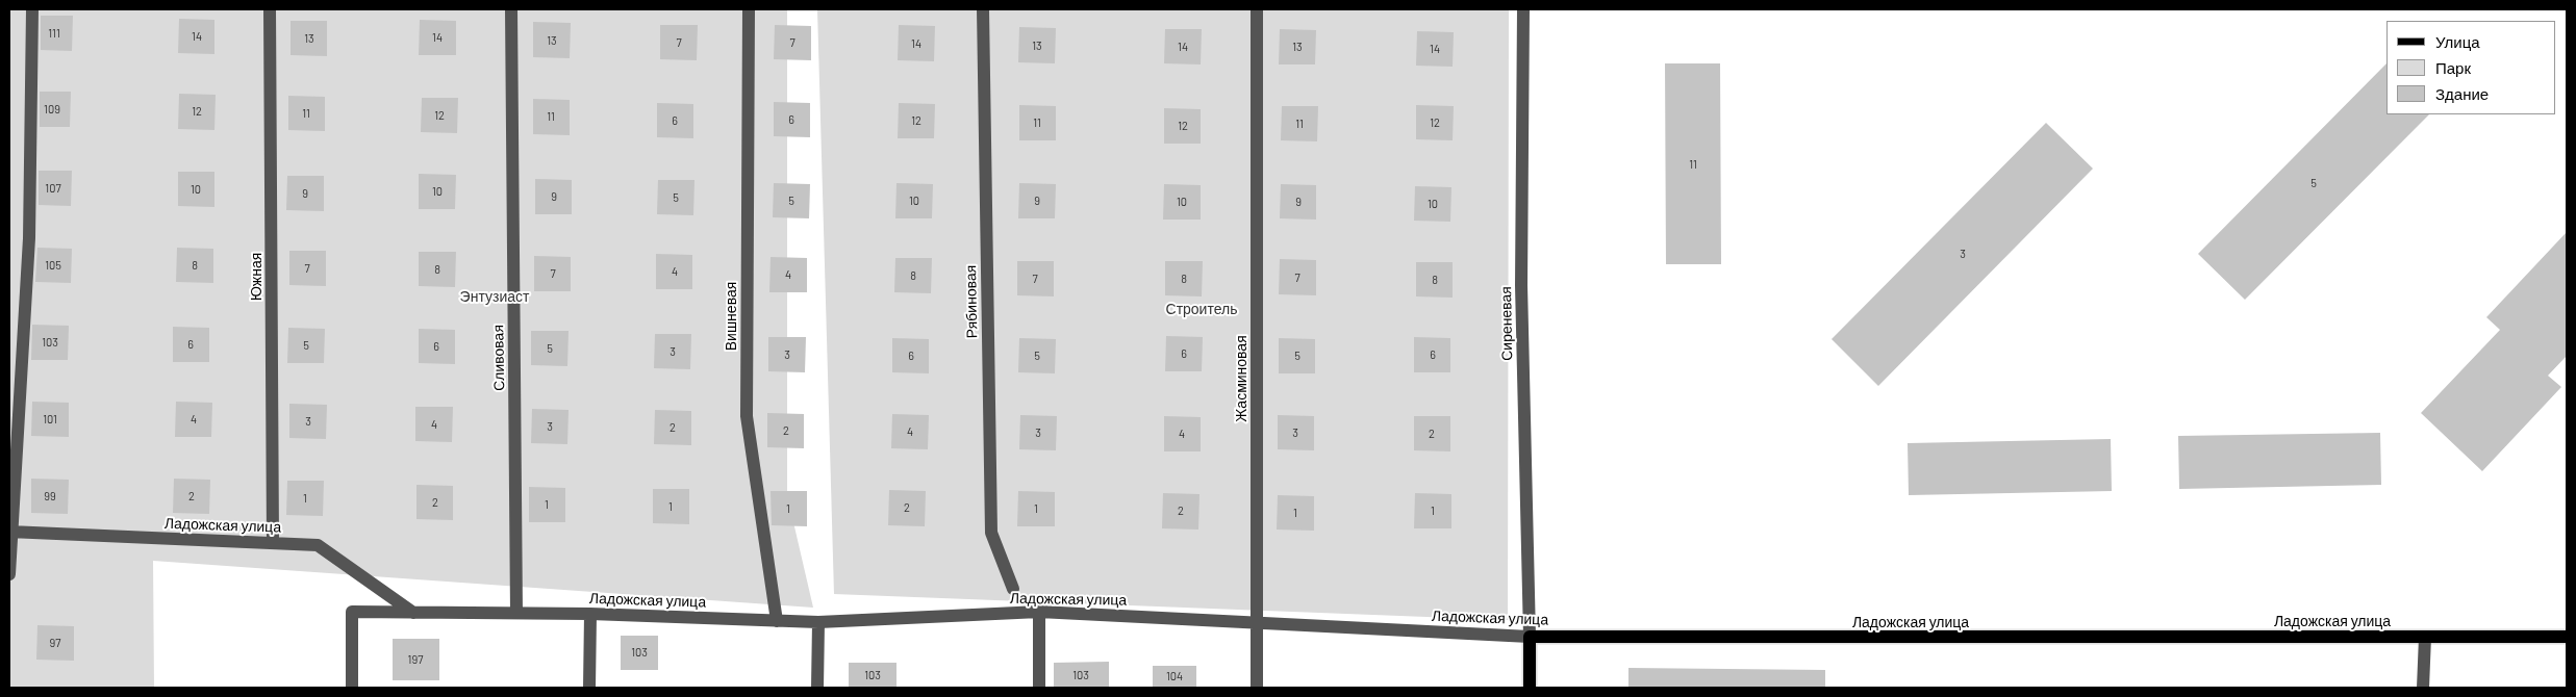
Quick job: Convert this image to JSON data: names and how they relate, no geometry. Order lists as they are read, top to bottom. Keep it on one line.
{"streets":{"main road":["Ладожская улица"],"street":["Южная","Рябиновая","Вишневая","Сиреневая","Сливовая","Жасминовая"]},"crossings":[["Южная","Ладожская улица"],["Вишневая","Ладожская улица"],["Сиреневая","Ладожская улица"],["Сливовая","Ладожская улица"],["Жасминовая","Ладожская улица"]],"parks":["Энтузиаст","Строитель"],"house_numbers":["111","14","14","13","13","7","7","14","13","14","13","14","109","12","11","12","11","6","6","12","11","12","11","12","11","5","107","10","10","9","9","5","5","10","9","10","9","10","3","105","8","7","8","4","7","4","8","7","7","8","8","103","6","5","6","5","3","6","3","6","6","5","5","101","4","3","4","3","2","2","4","3","3","4","2","99","2","1","2","1","1","2","1","1","2","1","1","97","103","197","103","103","104"],"legend":["Улица","Парк","Здание"]}
